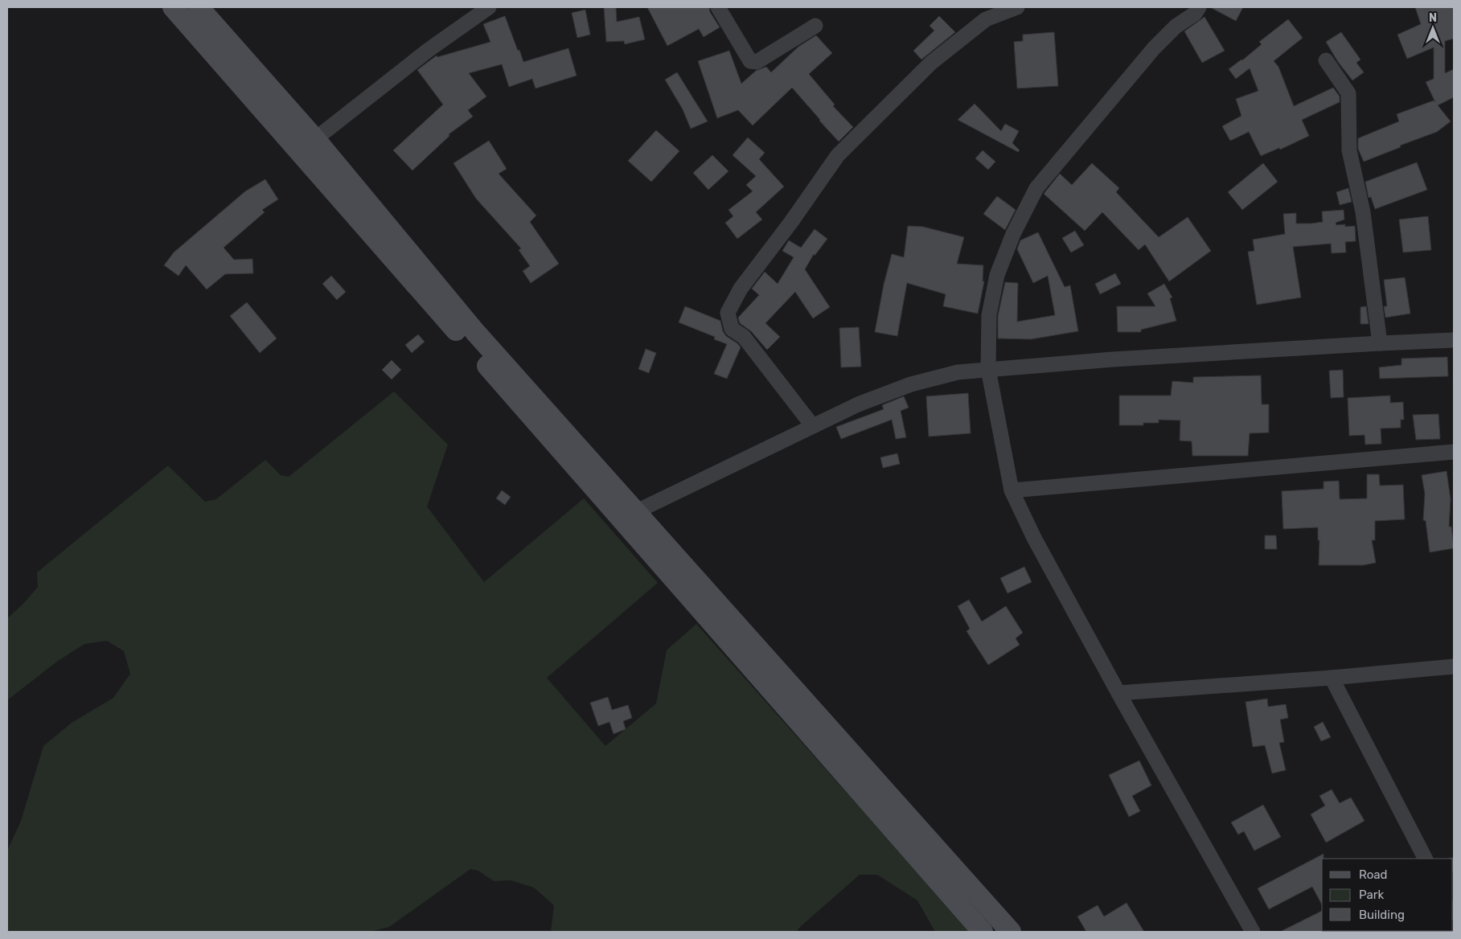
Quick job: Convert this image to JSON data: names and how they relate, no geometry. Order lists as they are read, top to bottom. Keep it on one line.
{"legend":["Road","Park","Building"],"north":"top"}
